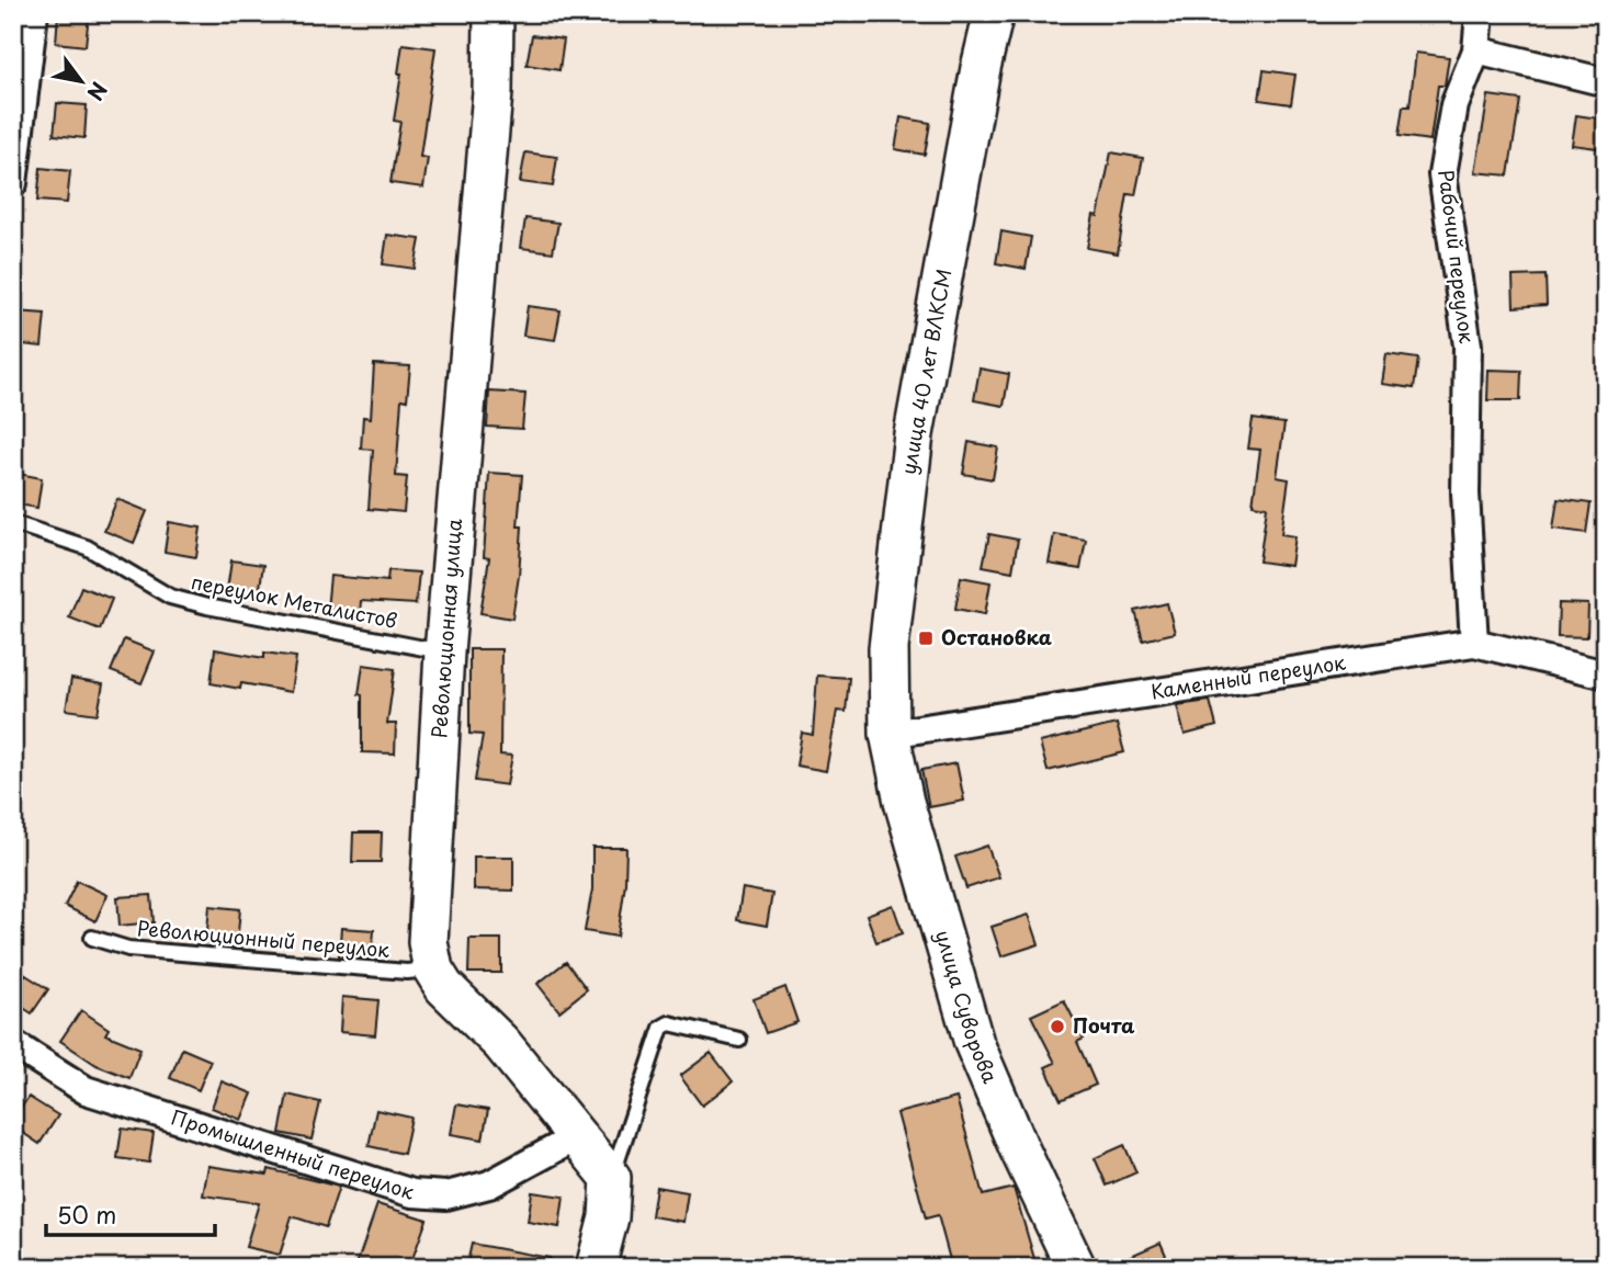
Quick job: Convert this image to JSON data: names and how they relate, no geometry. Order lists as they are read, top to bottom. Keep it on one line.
{"streets":{"street":["Рабочий переулок","улица 40 лет ВЛКСМ","Революционная улица","Каменный переулок","улица Суворова","Промышленный переулок"],"lane":["переулок Металистов","Революционный переулок"]},"crossings":[["Рабочий переулок","Каменный переулок"],["улица 40 лет ВЛКСМ","Каменный переулок"],["улица 40 лет ВЛКСМ","улица Суворова"],["переулок Металистов","Революционная улица"],["Революционная улица","Революционный переулок"],["Каменный переулок","улица Суворова"]],"places":{"transit":["Остановка"],"other":["Почта"]},"scale_bar":"50 m","north":"bottom right"}
